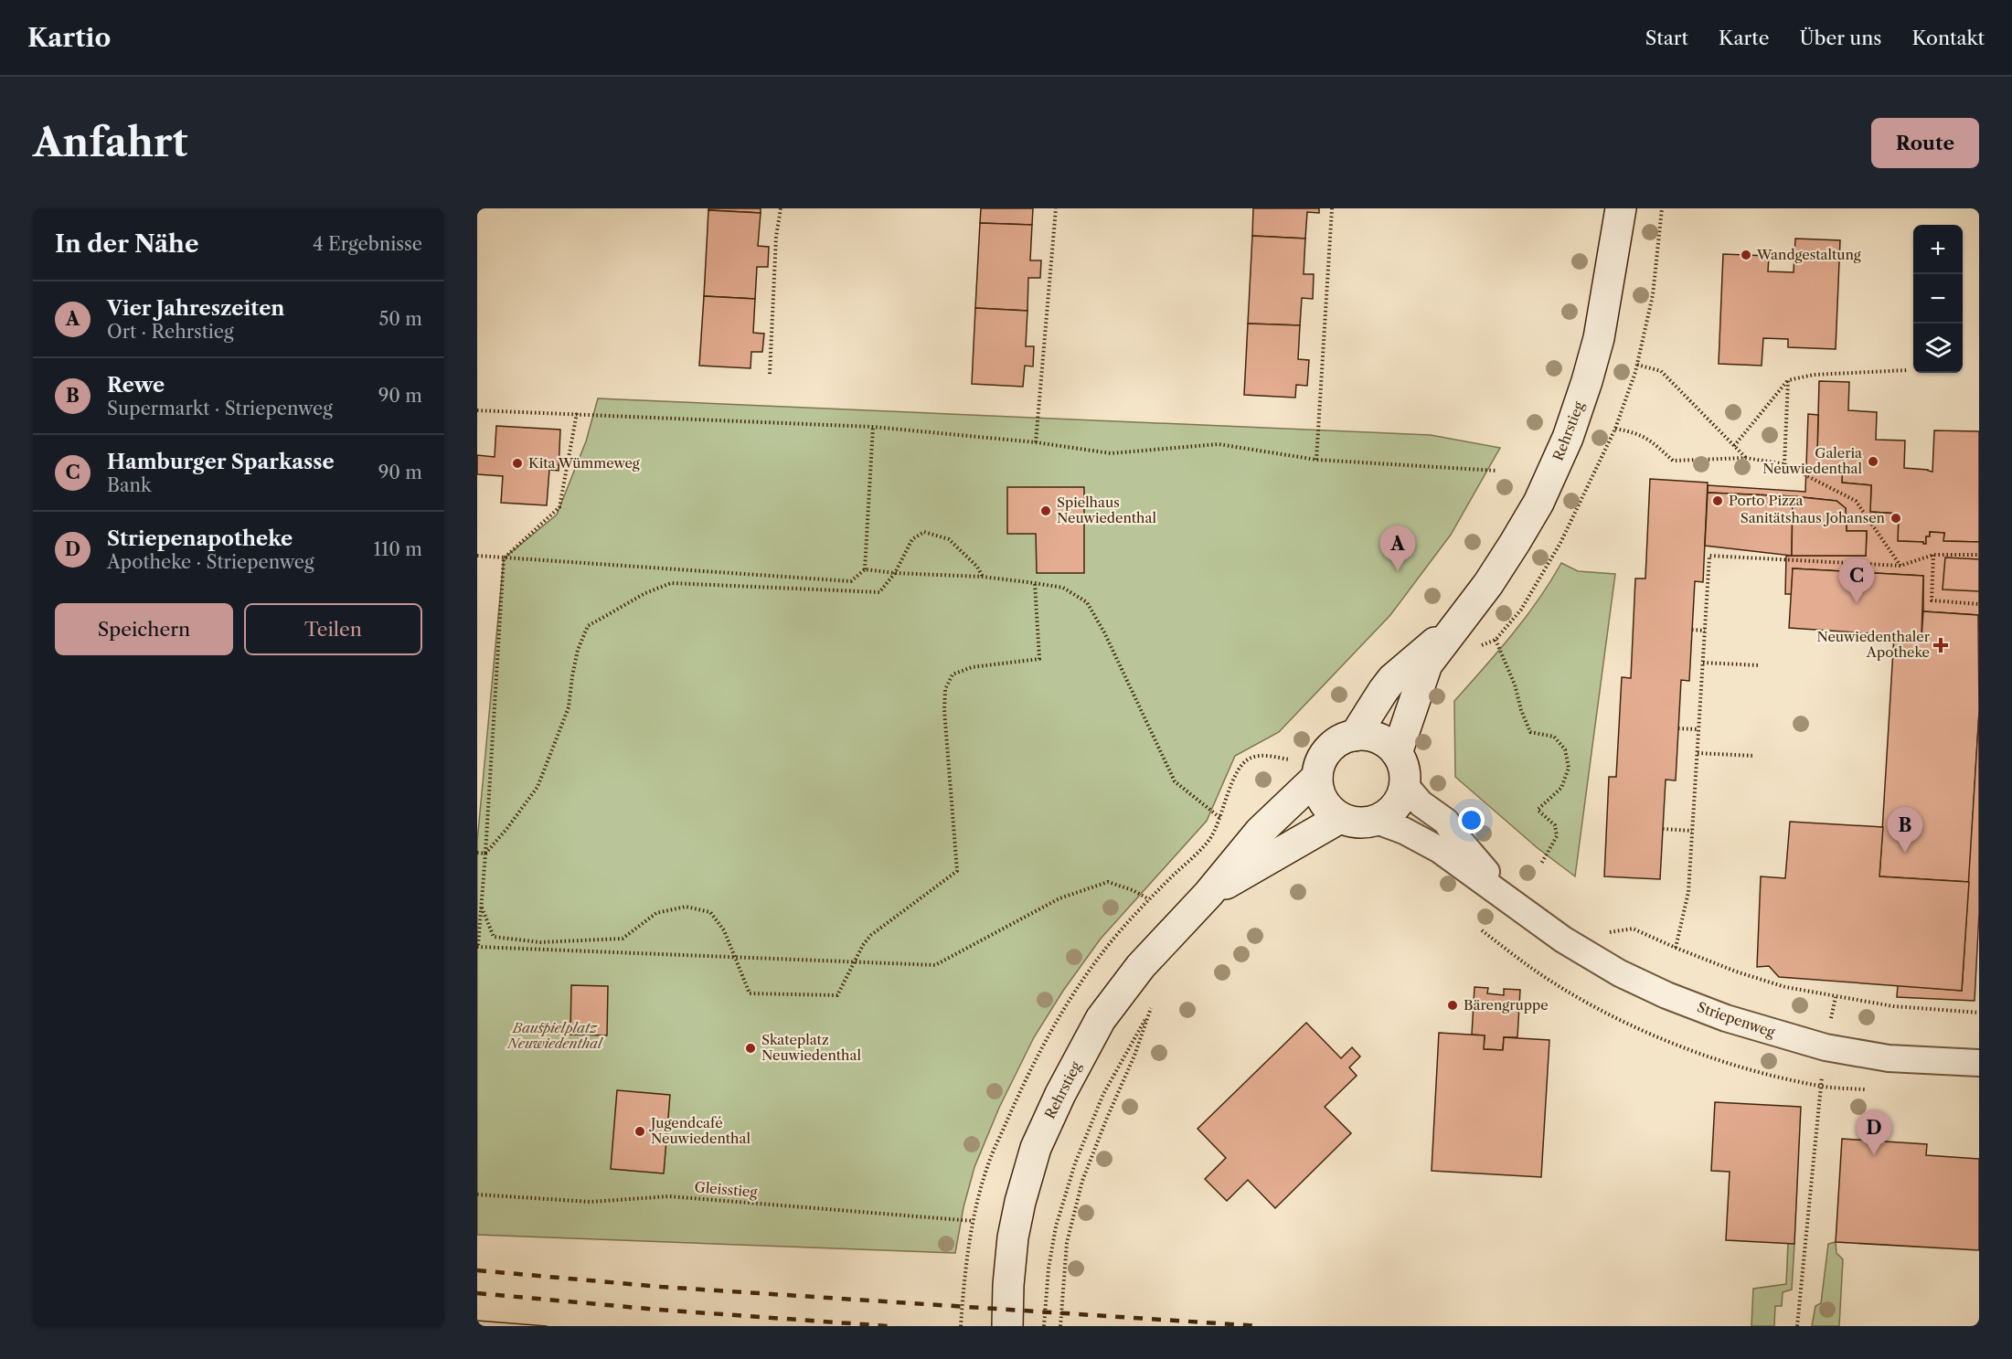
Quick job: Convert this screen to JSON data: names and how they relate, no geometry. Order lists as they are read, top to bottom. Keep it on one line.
{"streets":{"street":["Rehrstieg","Striepenweg"],"path":["Gleisstieg"]},"crossings":[["Rehrstieg","Striepenweg"]],"parks":["Bauspielplatz Neuwiedenthal"],"places":{"other":["Wandgestaltung","Galeria Neuwiedenthal","Kita Wümmeweg","Porto Pizza","Spielhaus Neuwiedenthal","Sanitätshaus Johansen","Bärengruppe","Skateplatz Neuwiedenthal","Jugendcafé Neuwiedenthal"],"health":["Neuwiedenthaler Apotheke"]},"page":{"header":"Kartio","nav":["Start","Karte","Über uns","Kontakt"],"buttons":["Route",["Speichern","Teilen"]],"title":"Anfahrt","heading":["In der Nähe","4 Ergebnisse"],"map_buttons":["+","−"],"list":[{"mark":"A","name":"Vier Jahreszeiten","note":"Ort · Rehrstieg","value":"50 m"},{"mark":"B","name":"Rewe","note":"Supermarkt · Striepenweg","value":"90 m"},{"mark":"C","name":"Hamburger Sparkasse","note":"Bank","value":"90 m"},{"mark":"D","name":"Striepenapotheke","note":"Apotheke · Striepenweg","value":"110 m"}],"pins":["A","C","B","D"]}}
